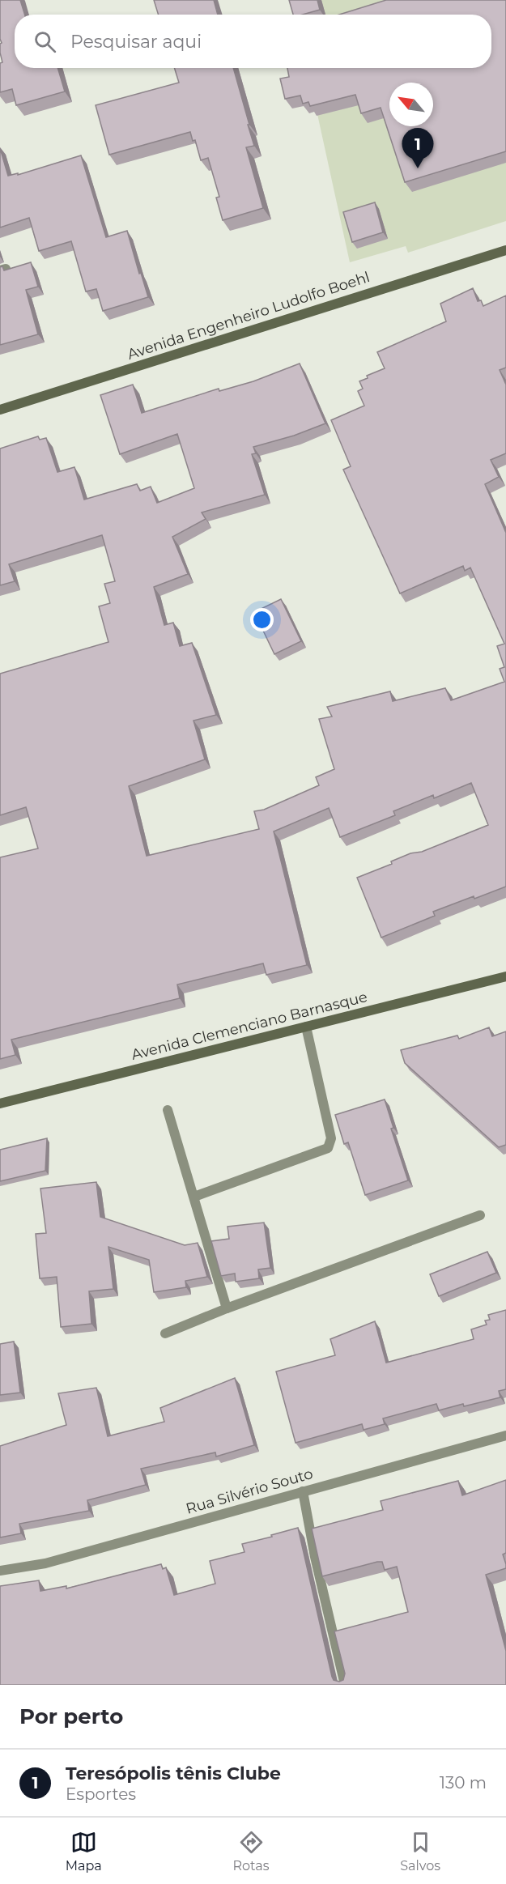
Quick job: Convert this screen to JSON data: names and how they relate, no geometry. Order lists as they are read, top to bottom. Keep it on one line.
{"streets":{"street":["Avenida Engenheiro Ludolfo Boehl","Avenida Clemenciano Barnasque","Rua Silvério Souto"]},"north":"top left","page":{"search":"Pesquisar aqui","pins":"1","heading":"Por perto","list":[{"mark":"1","name":"Teresópolis tênis Clube","note":"Esportes","value":"130 m"}],"nav":["Mapa","Rotas","Salvos"]}}
